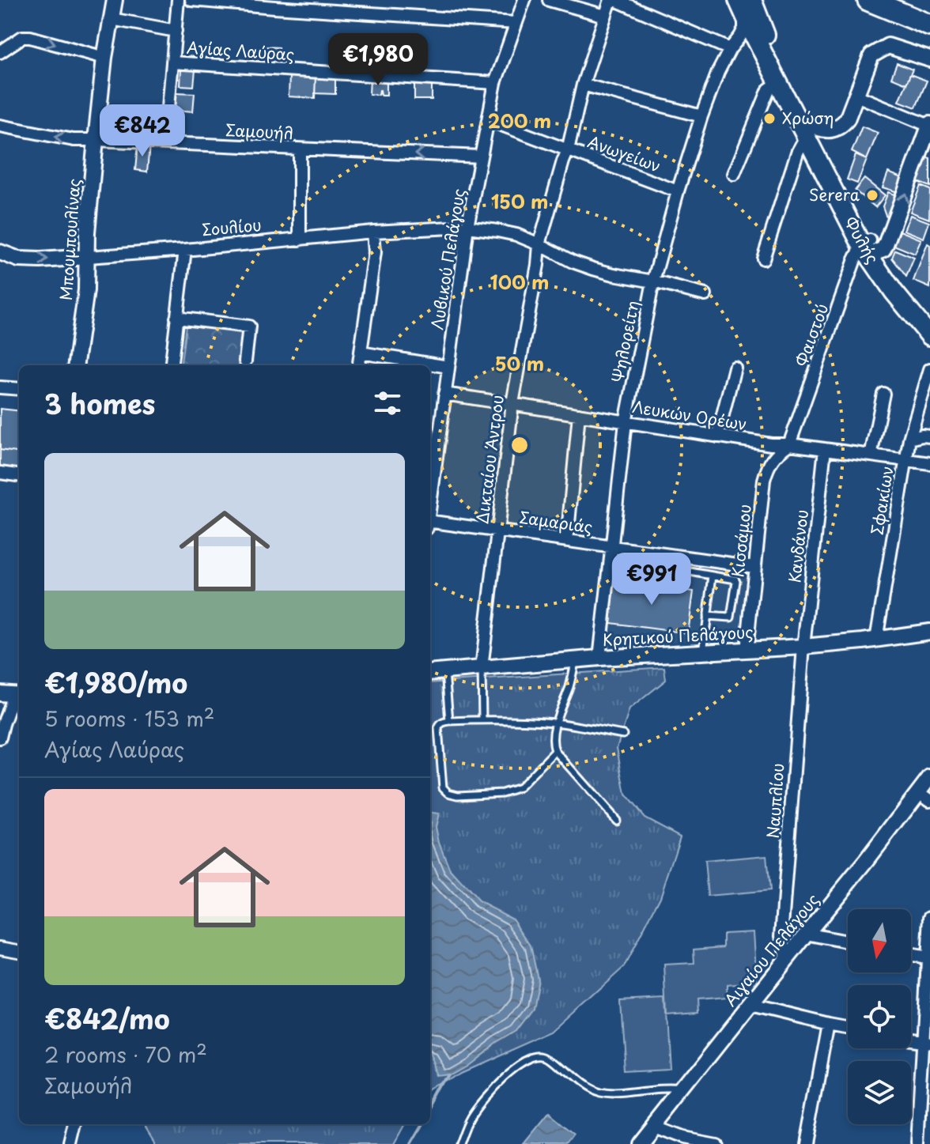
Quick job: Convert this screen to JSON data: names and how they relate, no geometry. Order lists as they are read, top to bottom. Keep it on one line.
{"streets":{"main road":["Φυλής"],"street":["Αγίας Λαύρας","Σαμουήλ","Ανωγείων","Σουλίου","Μπουμπουλίνας","Λυβικού Πελάγους","Φαιστού","Ψηλορείτη","Λευκών Ορέων","Δικταίου Άντρου","Σφακίων","Σαμαριάς","Κισσάμου","Κανδάνου","Κρητικού Πελάγους","Ναυπλίου","Αιγαίου Πελάγους"]},"crossings":[["Αγίας Λαύρας","Λυβικού Πελάγους"],["Σαμουήλ","Μπουμπουλίνας"],["Σαμουήλ","Λυβικού Πελάγους"],["Ανωγείων","Λυβικού Πελάγους"],["Ανωγείων","Ψηλορείτη"],["Ανωγείων","Δικταίου Άντρου"],["Σουλίου","Μπουμπουλίνας"],["Σουλίου","Λυβικού Πελάγους"],["Σουλίου","Ψηλορείτη"],["Σουλίου","Δικταίου Άντρου"],["Φυλής","Φαιστού"],["Φυλής","Ψηλορείτη"],["Λυβικού Πελάγους","Λευκών Ορέων"],["Φαιστού","Λευκών Ορέων"],["Φαιστού","Κισσάμου"],["Ψηλορείτη","Λευκών Ορέων"],["Ψηλορείτη","Σαμαριάς"],["Ψηλορείτη","Κρητικού Πελάγους"],["Λευκών Ορέων","Δικταίου Άντρου"],["Λευκών Ορέων","Σφακίων"],["Λευκών Ορέων","Κισσάμου"],["Λευκών Ορέων","Κανδάνου"],["Δικταίου Άντρου","Σαμαριάς"],["Δικταίου Άντρου","Κρητικού Πελάγους"],["Σφακίων","Κρητικού Πελάγους"],["Σαμαριάς","Κισσάμου"],["Κισσάμου","Κρητικού Πελάγους"],["Κανδάνου","Κρητικού Πελάγους"],["Κανδάνου","Ναυπλίου"],["Κρητικού Πελάγους","Ναυπλίου"],["Ναυπλίου","Αιγαίου Πελάγους"]],"one_way":["Σαμουήλ"],"places":["Χρώση","Serera"],"north":"bottom","page":{"price":["€1,980","€842","€991"],"heading":"3 homes","list":[{"name":"€1,980/mo","note":"5 rooms · 153 m² · Αγίας Λαύρας"},{"name":"€842/mo","note":"2 rooms · 70 m² · Σαμουήλ"}]},"rings":["200 m","150 m","100 m","50 m"]}
